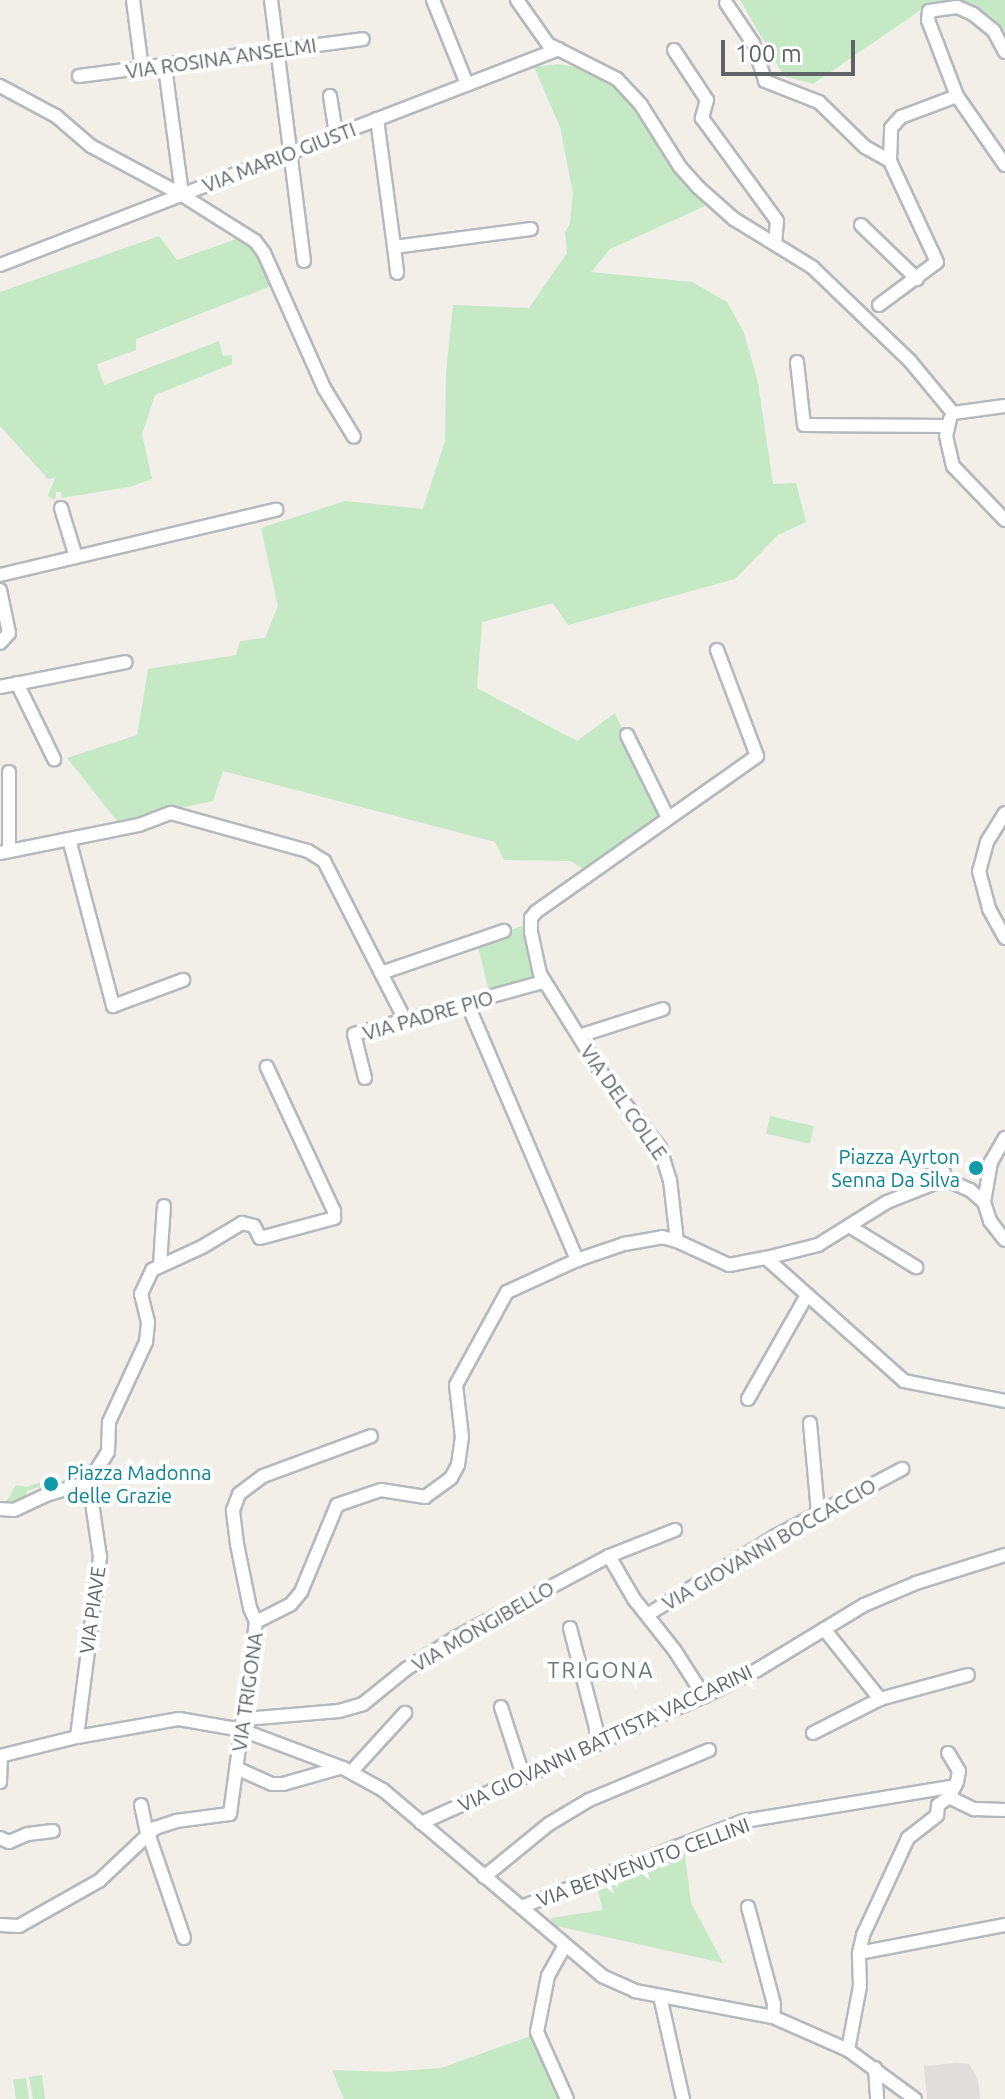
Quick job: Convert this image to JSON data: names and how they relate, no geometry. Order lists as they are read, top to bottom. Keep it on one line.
{"streets":{"street":["VIA ROSINA ANSELMI","VIA MARIO GIUSTI","VIA PADRE PIO","VIA DEL COLLE","VIA GIOVANNI BOCCACCIO","VIA PIAVE","VIA MONGIBELLO","VIA TRIGONA","VIA GIOVANNI BATTISTA VACCARINI","VIA BENVENUTO CELLINI"]},"crossings":[["VIA PADRE PIO","VIA DEL COLLE"],["VIA DEL COLLE","VIA TRIGONA"],["VIA MONGIBELLO","VIA TRIGONA"]],"districts":["TRIGONA"],"places":["Piazza Ayrton Senna Da Silva","Piazza Madonna delle Grazie"],"scale_bar":"100 m"}
